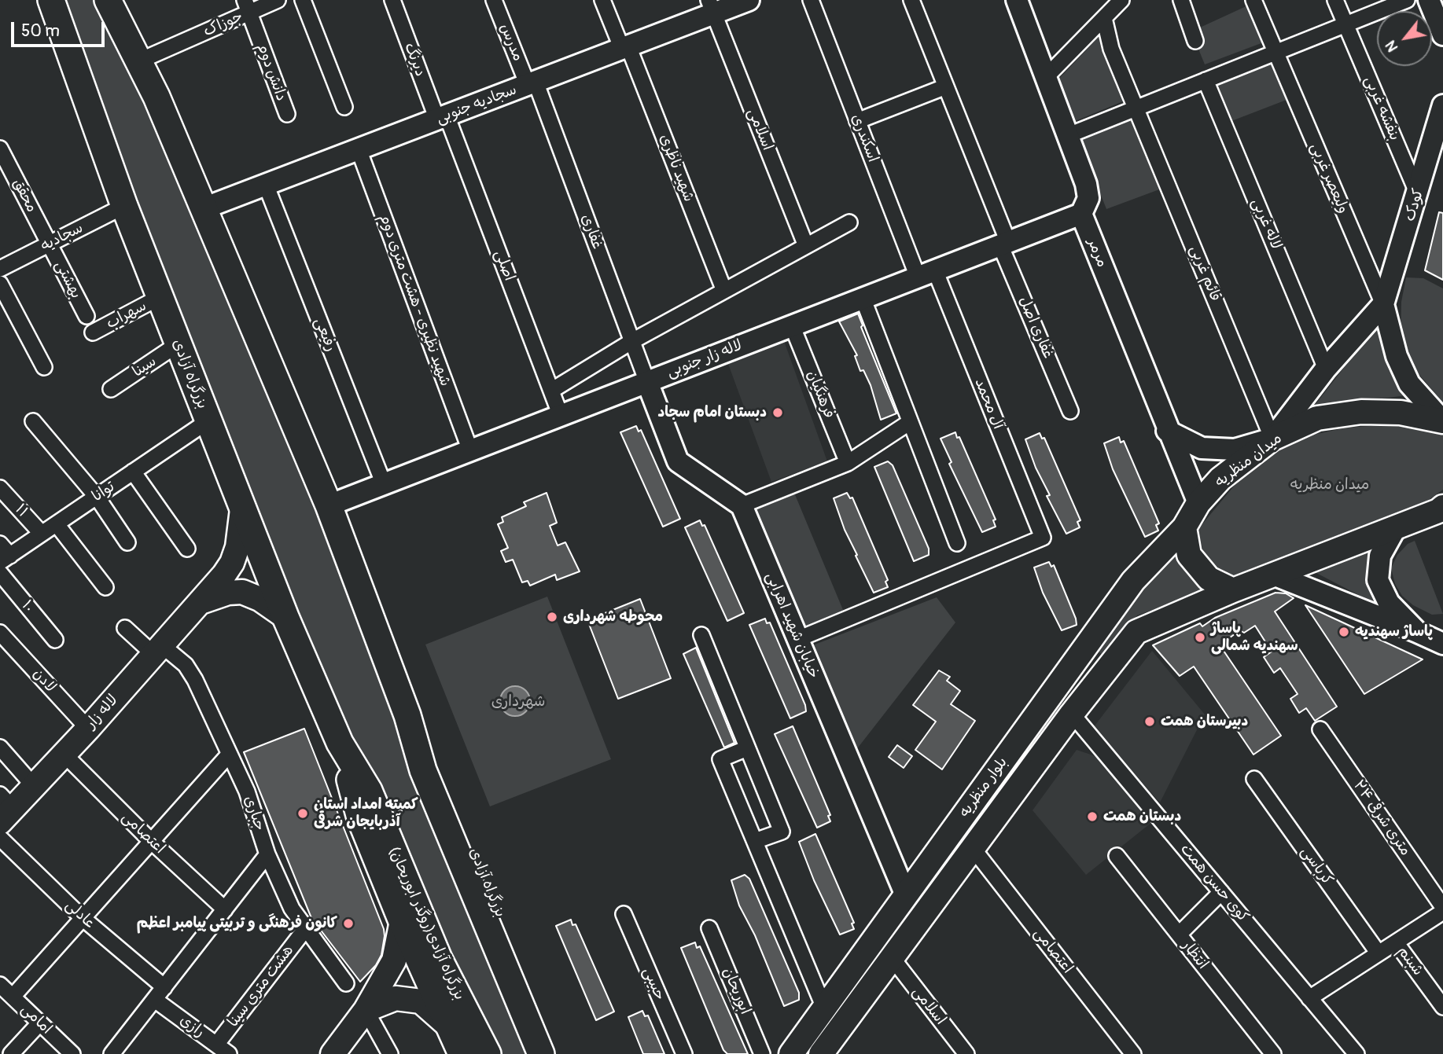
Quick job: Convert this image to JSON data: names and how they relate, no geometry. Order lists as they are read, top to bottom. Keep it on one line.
{"streets":{"highway":["بزرگراه آزادی","بزرگراه آزادی(روگذر ابوریحان)"],"main road":["ميدان منظریه","لاله زار","بلوار منظریه"],"street":["جوزاک","مدرس","دیرنگ","دانش دوم","سجادیه جنوبی","بنفشه غربی","اسلامی","اسکندری","شهید ناظری","ولیعصر غربی","محقق","کودک","لاله غربی","غفاری","سجادیه","مرمر","اصلی","قائم غربی","بهشتی","شهید نظیری - هشت متری دوم","سهراب","غفاری اصل","رفیعی","لاله زار جنوبی","سینا","فرهنگیان","آل محمد","توانا","۱۱","۱۰","خیابان شهید اهرابی","لادن","جباری","۲۴ متری شرقی","اعتصامی","کرباسی","کوی حسن همت","عادلی","انتظار","شبنم","حبیبی","هشت متری سینا","ابوریحان","امامی","رازی"]},"crossings":[["جوزاک","دانش دوم"],["جوزاک","بزرگراه آزادی"],["مدرس","سجادیه جنوبی"],["مدرس","غفاری"],["دیرنگ","سجادیه جنوبی"],["دیرنگ","اصلی"],["سجادیه جنوبی","اسلامی"],["سجادیه جنوبی","شهید ناظری"],["سجادیه جنوبی","غفاری"],["سجادیه جنوبی","اصلی"],["سجادیه جنوبی","شهید نظیری - هشت متری دوم"],["سجادیه جنوبی","رفیعی"],["سجادیه جنوبی","بزرگراه آزادی"],["بنفشه غربی","کودک"],["اسلامی","بلوار منظریه"],["اسکندری","لاله زار جنوبی"],["اسکندری","آل محمد"],["ولیعصر غربی","کودک"],["محقق","سجادیه"],["محقق","بهشتی"],["غفاری","لاله زار جنوبی"],["سجادیه","بهشتی"],["سجادیه","بزرگراه آزادی"],["مرمر","لاله زار جنوبی"],["مرمر","ميدان منظریه"],["اصلی","لاله زار جنوبی"],["قائم غربی","ميدان منظریه"],["شهید نظیری - هشت متری دوم","لاله زار جنوبی"],["سهراب","بزرگراه آزادی"],["غفاری اصل","لاله زار جنوبی"],["رفیعی","لاله زار جنوبی"],["لاله زار جنوبی","بزرگراه آزادی"],["لاله زار جنوبی","فرهنگیان"],["لاله زار جنوبی","آل محمد"],["سینا","بزرگراه آزادی"],["بزرگراه آزادی","توانا"],["بزرگراه آزادی","لاله زار"],["بزرگراه آزادی","بزرگراه آزادی(روگذر ابوریحان)"],["آل محمد","خیابان شهید اهرابی"],["ميدان منظریه","بلوار منظریه"],["توانا","۱۱"],["خیابان شهید اهرابی","بلوار منظریه"],["لادن","لاله زار"],["لاله زار","جباری"],["لاله زار","اعتصامی"],["بلوار منظریه","اعتصامی"],["بلوار منظریه","کوی حسن همت"],["جباری","هشت متری سینا"],["عادلی","رازی"],["هشت متری سینا","رازی"]],"parks":["میدان منظریه","شهرداری"],"places":["دبستان امام سجاد","محوطه شهرداری","پاساژ سهندیه","پاساژ سهندیه شمالی","دبیرستان همت","کمیته امداد استان آذربایجان شرقی","دبستان همت","کانون فرهنگی و تربیتی پیامبر اعظم"],"scale_bar":"50 m","north":"bottom left"}
